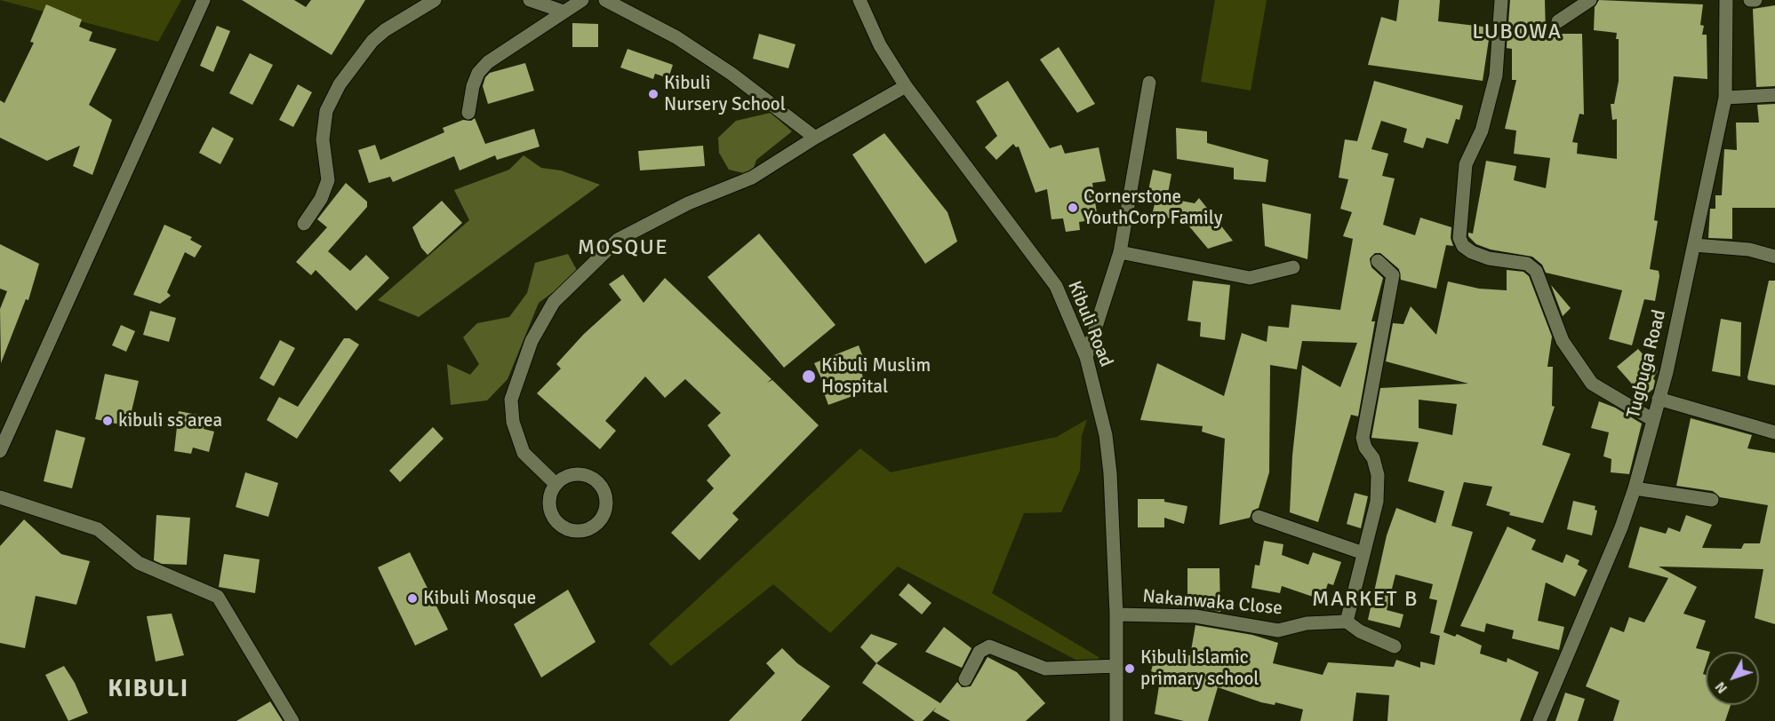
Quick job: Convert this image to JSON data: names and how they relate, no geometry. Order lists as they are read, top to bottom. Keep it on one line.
{"streets":{"street":["Kibuli Road","Tugbuga Road","Nakanwaka Close"]},"crossings":[["Kibuli Road","Nakanwaka Close"]],"districts":["LUBOWA","MOSQUE","MARKET B","KIBULI"],"places":["Kibuli Nursery School","Cornerstone YouthCorp Family","Kibuli Muslim Hospital","kibuli ss area","Kibuli Mosque","Kibuli Islamic primary school"],"north":"bottom left"}
